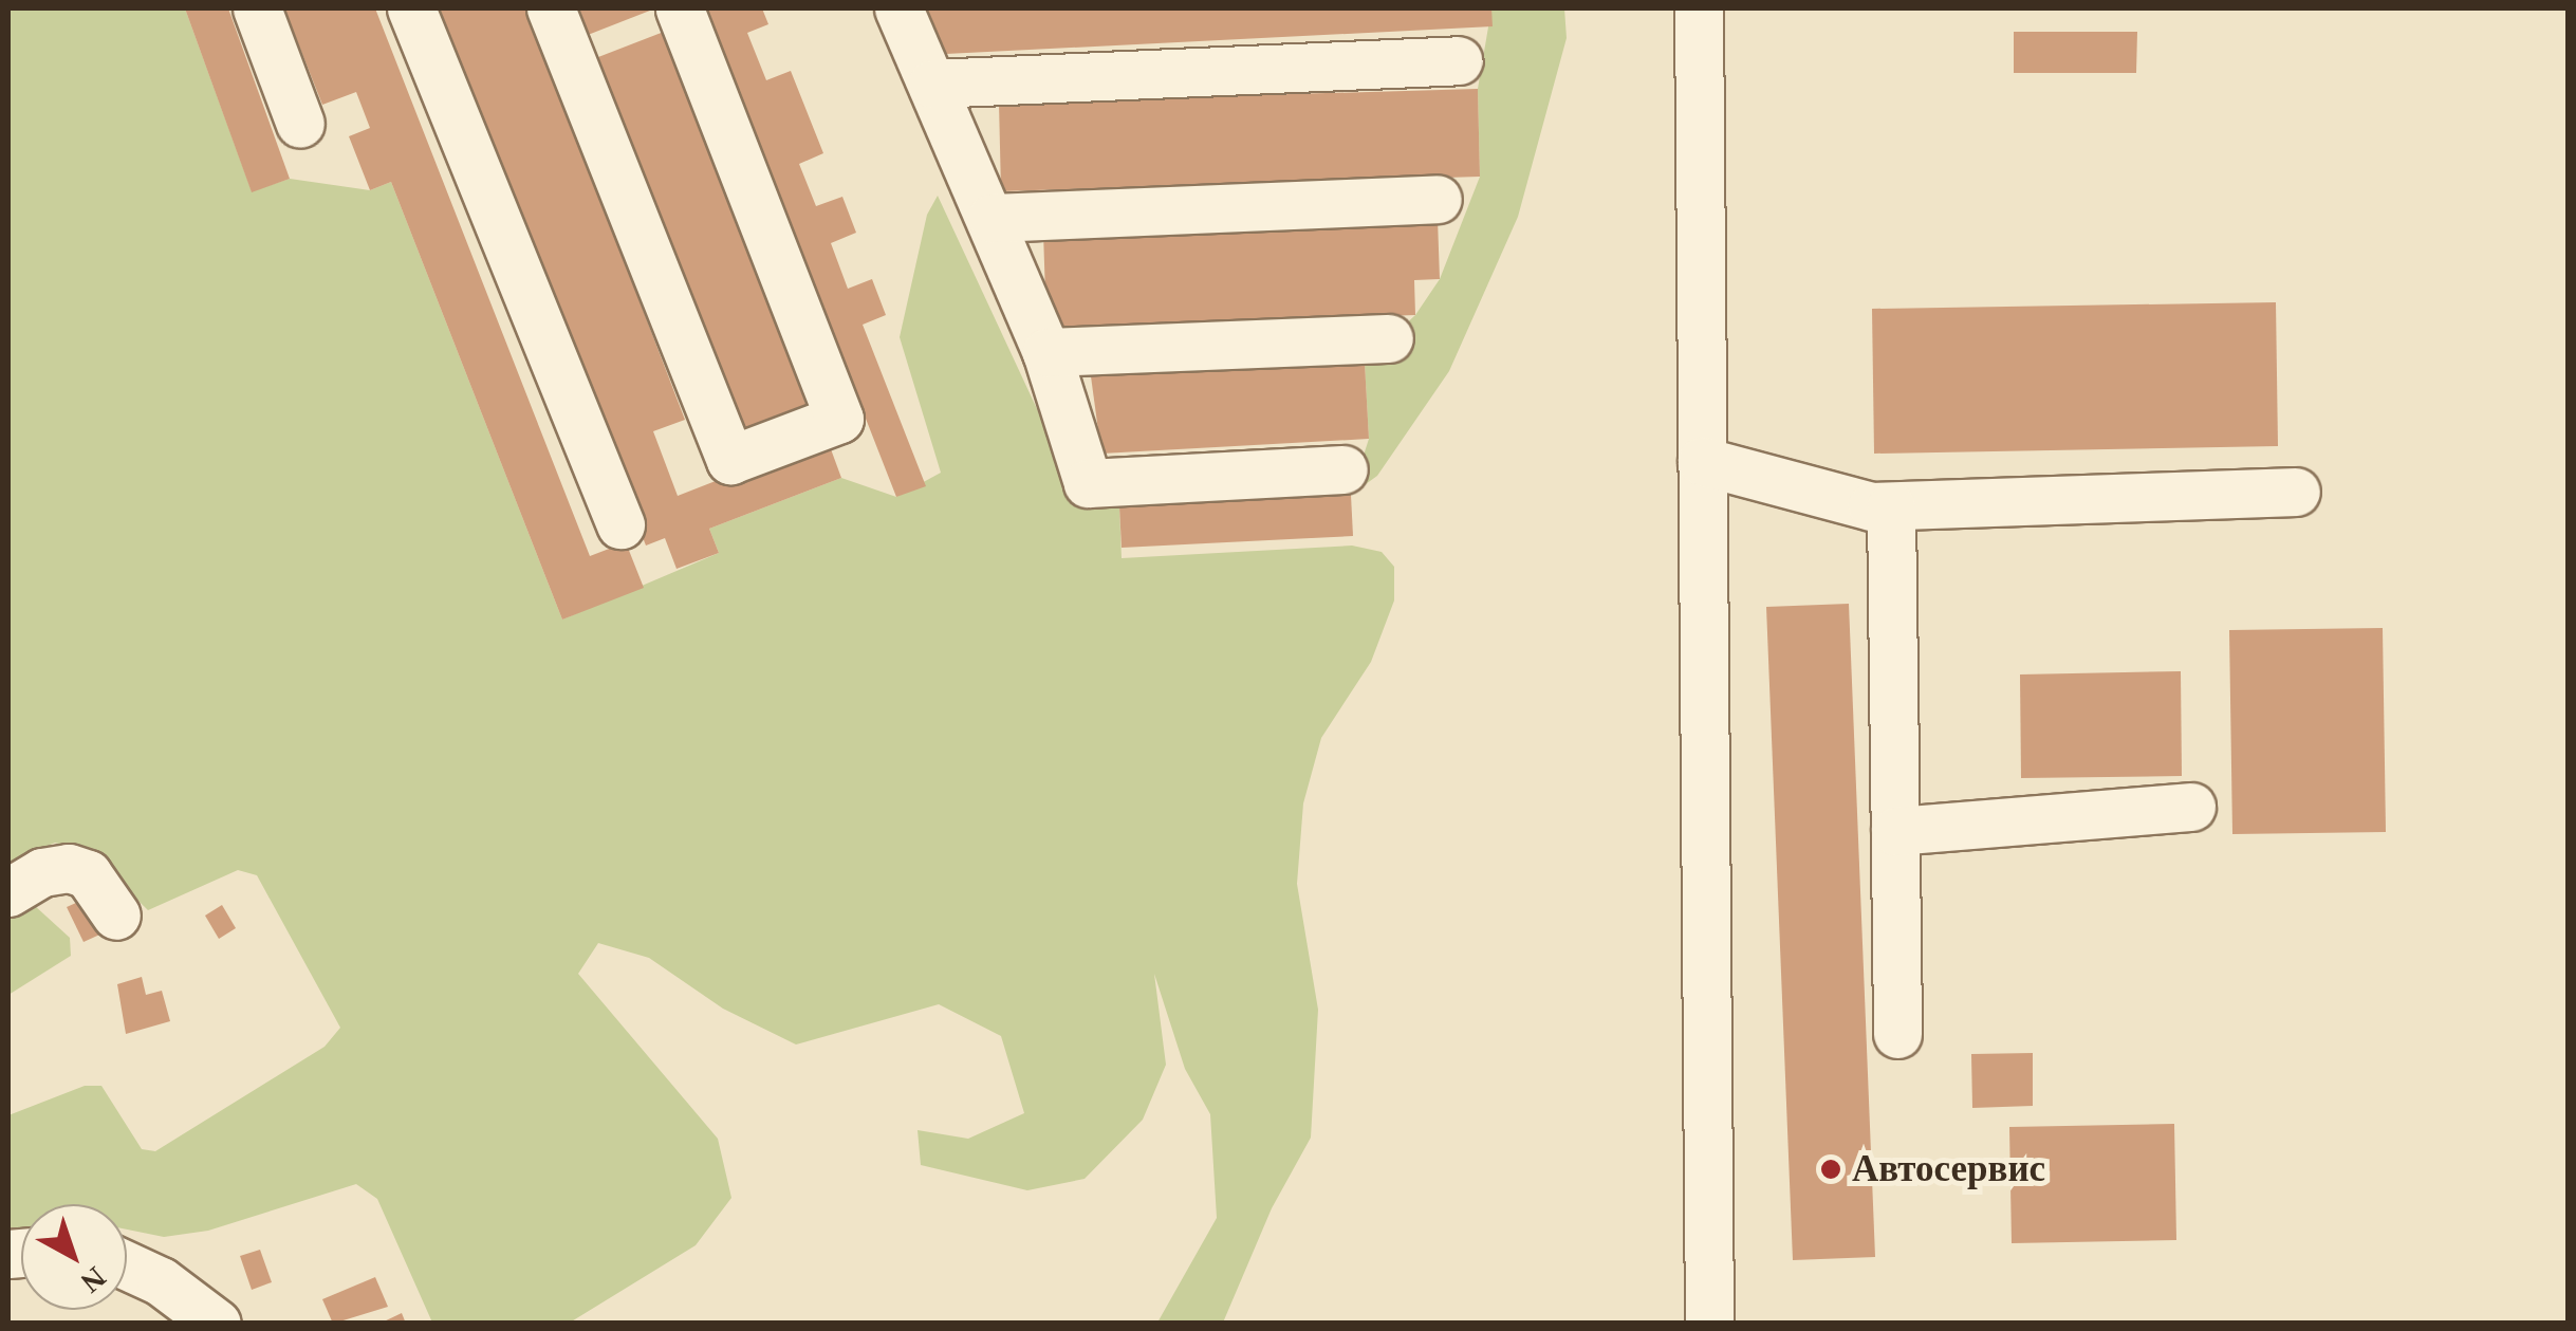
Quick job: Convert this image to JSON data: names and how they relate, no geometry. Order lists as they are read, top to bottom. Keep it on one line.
{"places":["Автосервис"],"north":"bottom right"}
